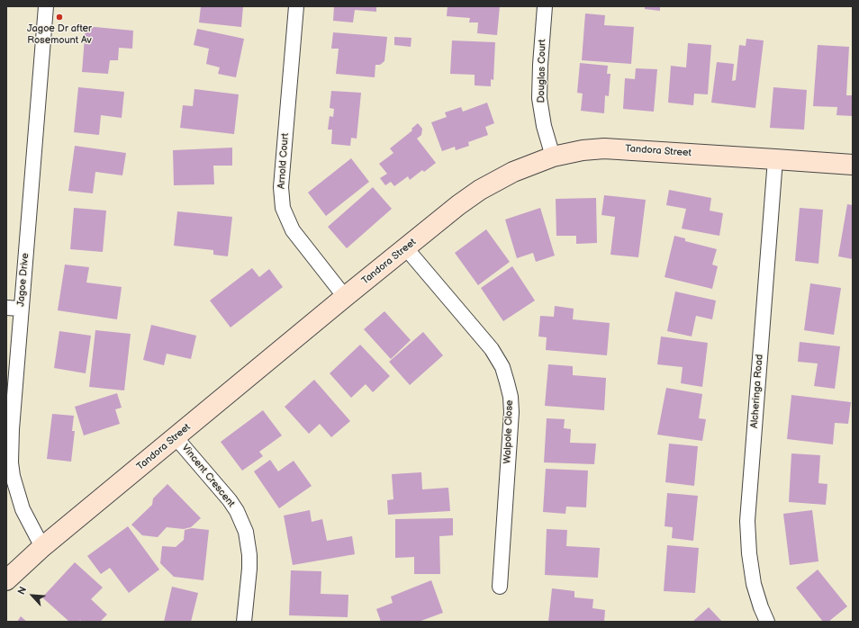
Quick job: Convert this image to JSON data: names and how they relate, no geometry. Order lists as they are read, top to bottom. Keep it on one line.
{"streets":{"street":["Douglas Court","Tandora Street","Arnold Court","Jagoe Drive","Alcheringa Road","Walpole Close","Vincent Crescent"]},"crossings":[["Douglas Court","Tandora Street"],["Tandora Street","Arnold Court"],["Tandora Street","Jagoe Drive"],["Tandora Street","Alcheringa Road"],["Tandora Street","Walpole Close"],["Tandora Street","Vincent Crescent"]],"places":["Jagoe Dr after Rosemount Av"],"north":"top left"}
